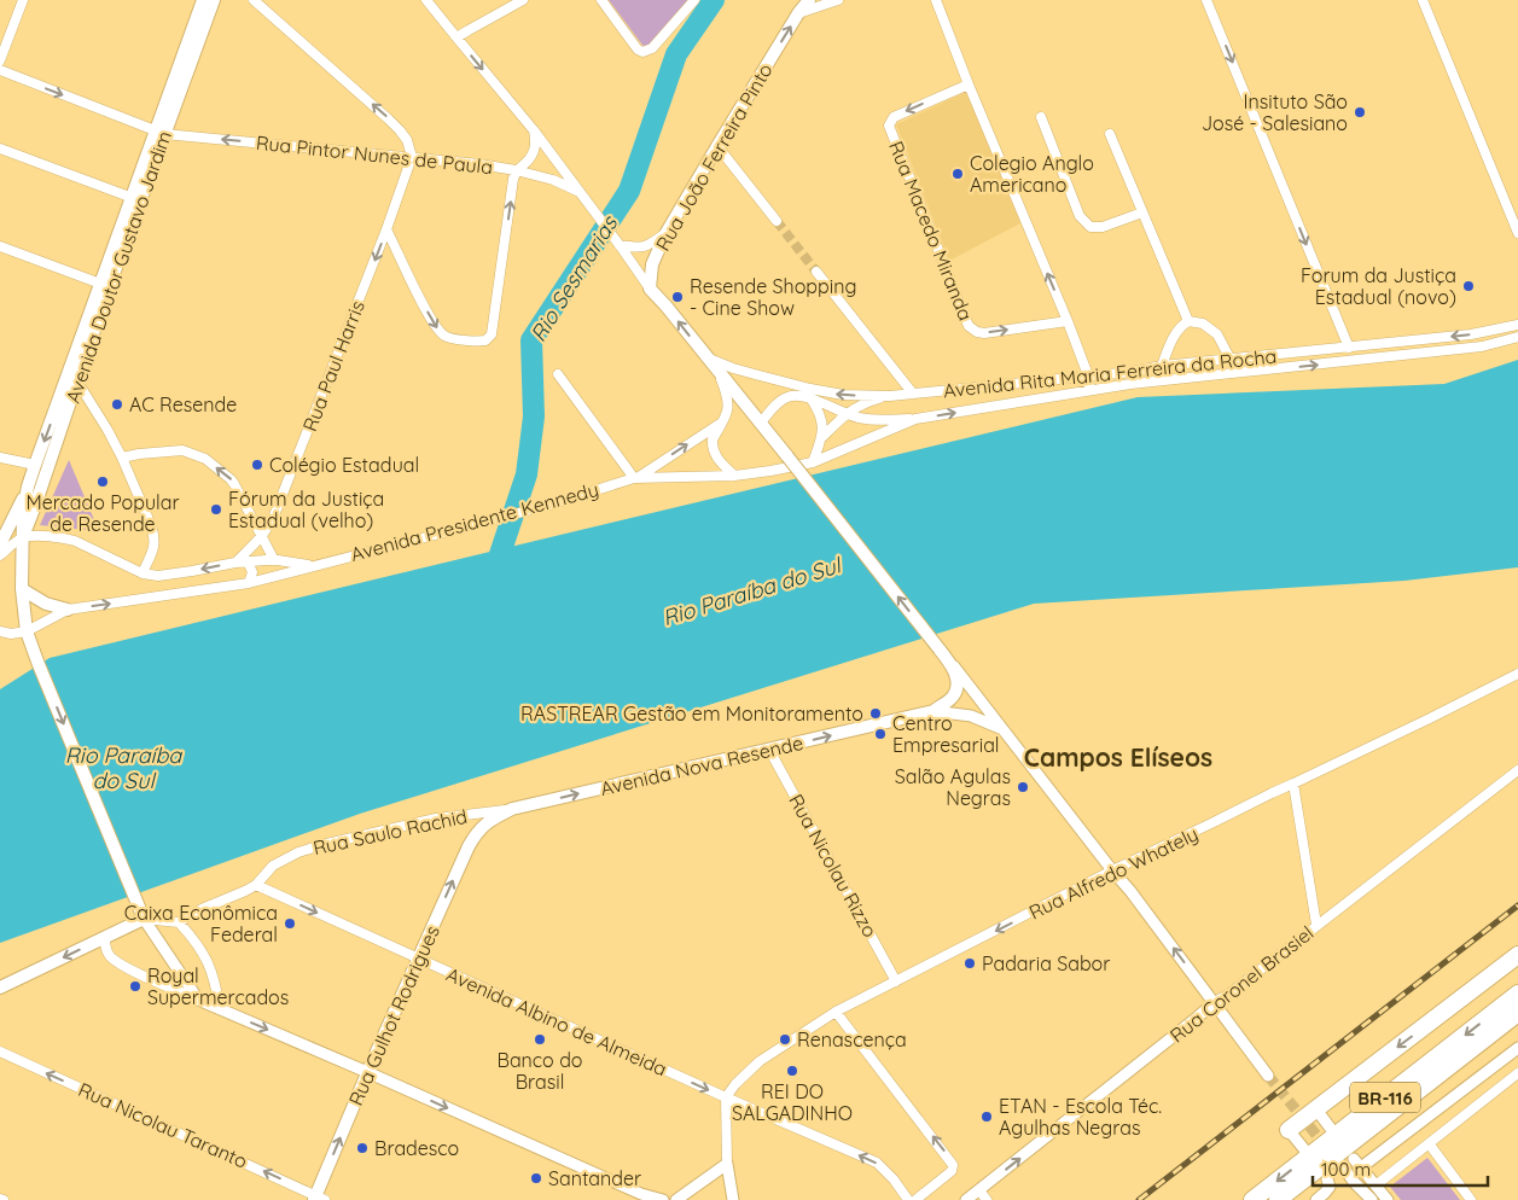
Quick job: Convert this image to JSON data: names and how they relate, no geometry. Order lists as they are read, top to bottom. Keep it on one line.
{"streets":{"highway":["BR-116"],"main road":["Rua João Ferreira Pinto","Avenida Doutor Gustavo Jardim","Avenida Nova Resende","Rua Gulhot Rodrigues"],"street":["Rua Pintor Nunes de Paula","Rua Macedo Miranda","Rua Paul Harris","Avenida Rita Maria Ferreira da Rocha","Avenida Presidente Kennedy","Rua Saulo Rachid","Rua Nicolau Rizzo","Rua Alfredo Whately","Rua Coronel Brasiel","Avenida Albino de Almeida","Rua Nicolau Taranto"]},"crossings":[["Rua Pintor Nunes de Paula","Avenida Doutor Gustavo Jardim"],["Rua Pintor Nunes de Paula","Rua Paul Harris"],["Avenida Doutor Gustavo Jardim","Avenida Presidente Kennedy"],["Rua Paul Harris","Avenida Presidente Kennedy"],["Avenida Rita Maria Ferreira da Rocha","Avenida Presidente Kennedy"],["Avenida Nova Resende","Rua Saulo Rachid"],["Avenida Nova Resende","Rua Nicolau Rizzo"],["Avenida Nova Resende","Rua Gulhot Rodrigues"],["Rua Saulo Rachid","Avenida Albino de Almeida"],["Rua Nicolau Rizzo","Rua Alfredo Whately"],["Rua Alfredo Whately","Avenida Albino de Almeida"],["Rua Gulhot Rodrigues","Avenida Albino de Almeida"],["Rua Gulhot Rodrigues","Rua Nicolau Taranto"]],"one_way":["Rua João Ferreira Pinto","Rua Paul Harris","Avenida Nova Resende","Rua Coronel Brasiel","Rua Gulhot Rodrigues","Rua Nicolau Taranto"],"districts":["Campos Elíseos"],"water":["Rio Sesmarias","Rio Paraíba do Sul"],"places":["Insituto São José - Salesiano","Colegio Anglo Americano","Forum da Justiça Estadual (novo)","Resende Shopping - Cine Show","AC Resende","Colégio Estadual","Mercado Popular de Resende","Fórum da Justiça Estadual (velho)","RASTREAR Gestão em Monitoramento","Centro Empresarial","Salão Agulas Negras","Caixa Econômica Federal","Padaria Sabor","Royal Supermercados","Banco do Brasil","Renascença","REI DO SALGADINHO","ETAN - Escola Téc. Agulhas Negras","Bradesco","Santander"],"scale_bar":"100 m"}
